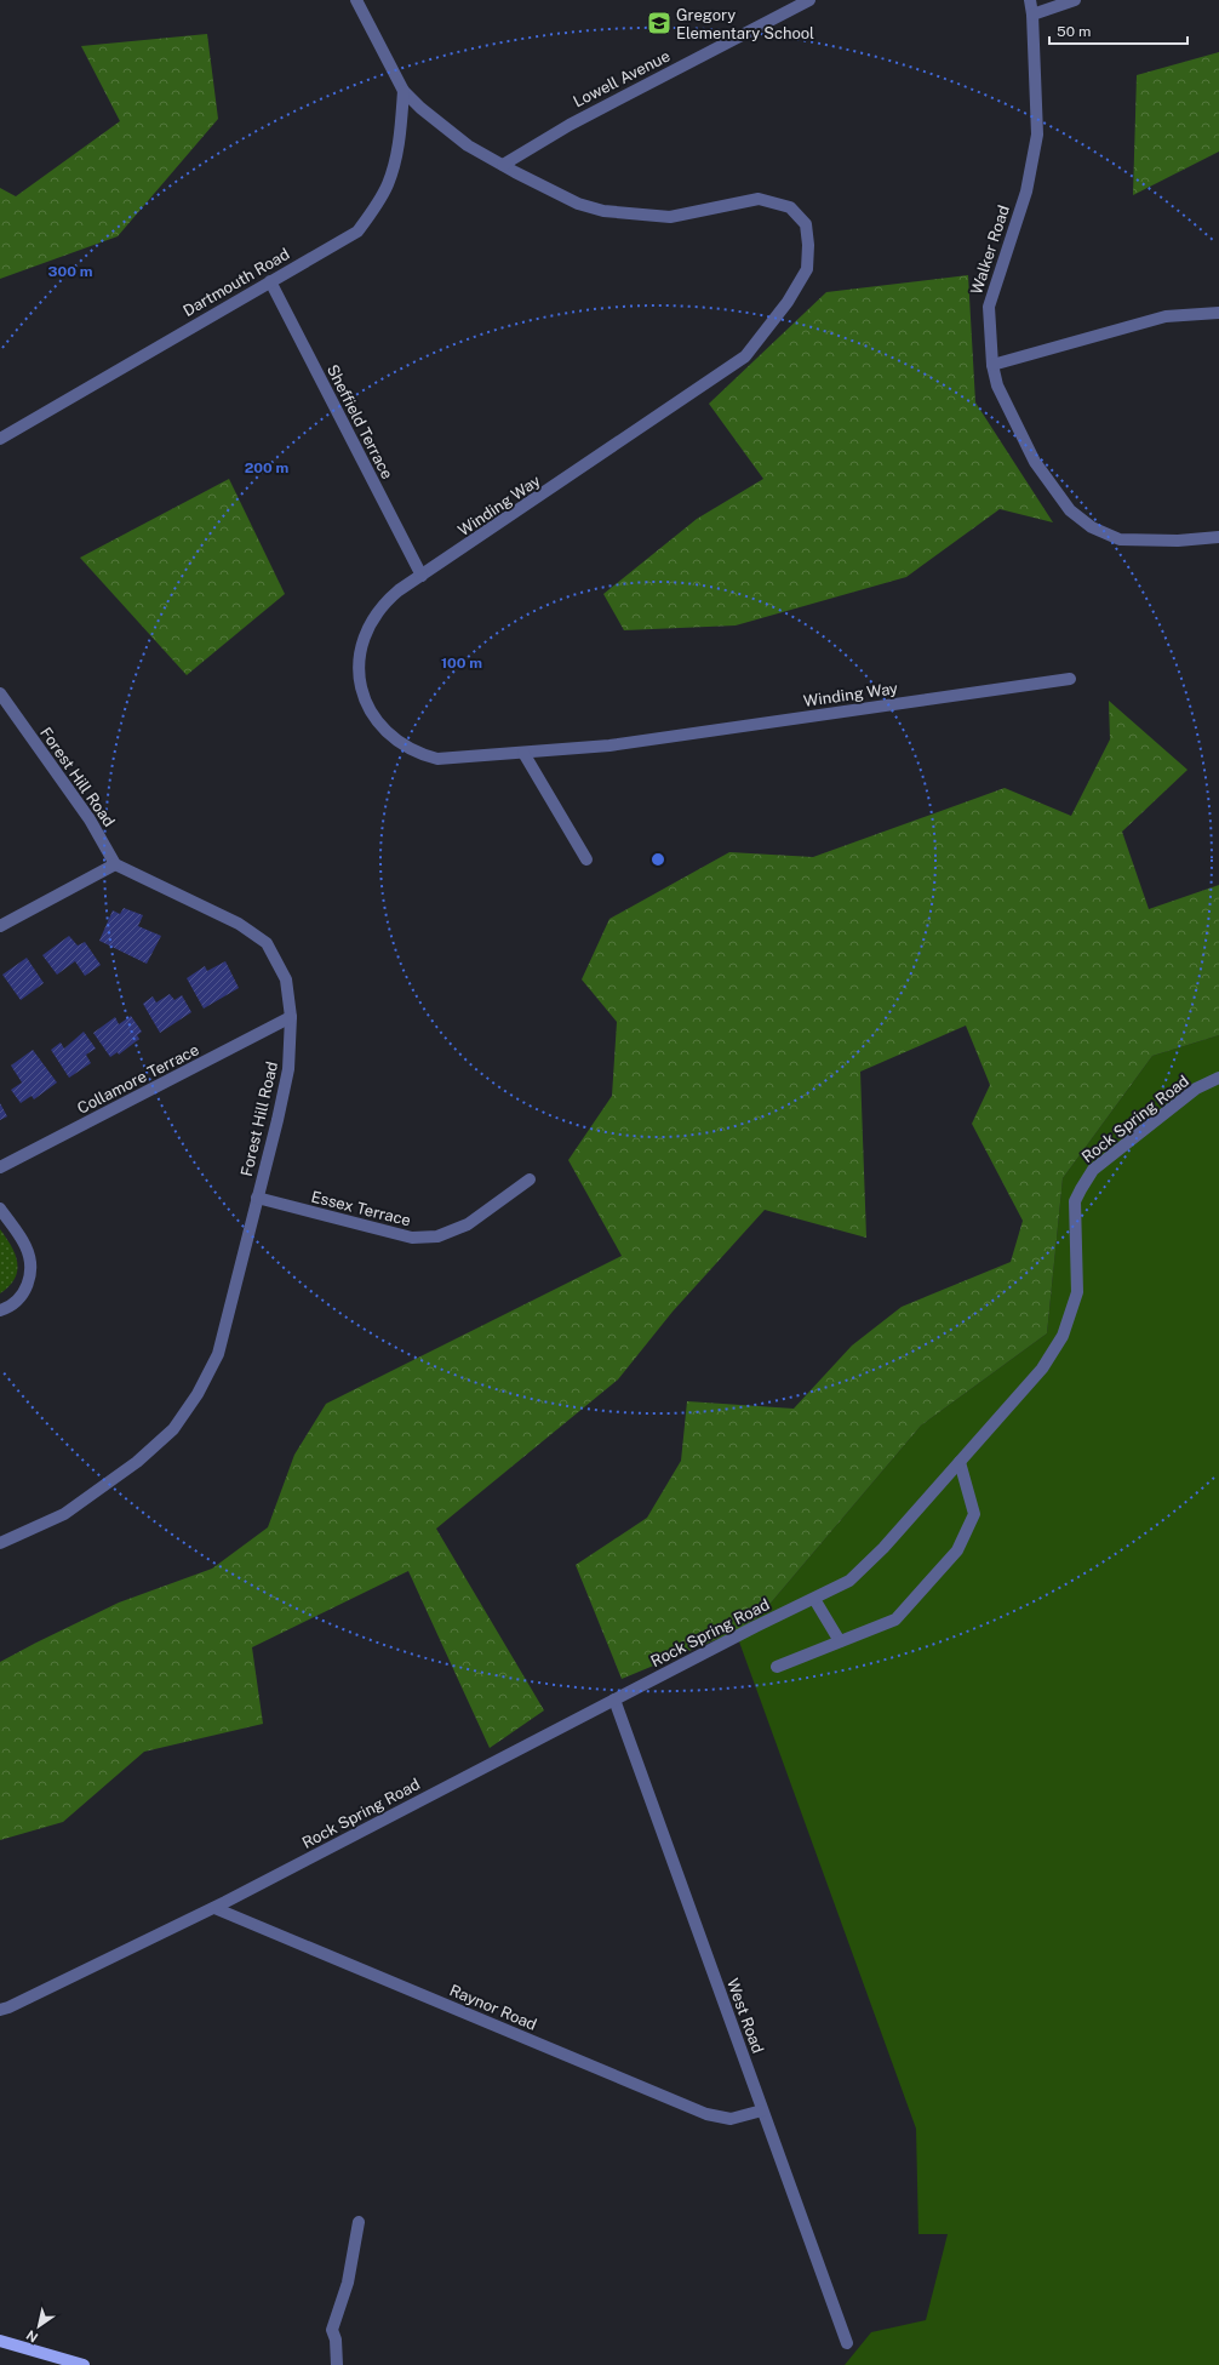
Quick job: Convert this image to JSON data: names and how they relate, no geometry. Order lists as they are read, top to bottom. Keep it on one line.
{"streets":{"street":["Lowell Avenue","Walker Road","Dartmouth Road","Sheffield Terrace","Winding Way","Forest Hill Road","Collamore Terrace","Rock Spring Road","Essex Terrace","Raynor Road","West Road"]},"crossings":[["Lowell Avenue","Winding Way"],["Dartmouth Road","Sheffield Terrace"],["Dartmouth Road","Winding Way"],["Sheffield Terrace","Winding Way"],["Forest Hill Road","Collamore Terrace"],["Forest Hill Road","Essex Terrace"],["Rock Spring Road","Raynor Road"],["Rock Spring Road","West Road"],["Raynor Road","West Road"]],"places":{"school or university":["Gregory Elementary School"]},"scale_bar":"50 m","north":"bottom left","rings":["300 m","200 m","100 m"]}
